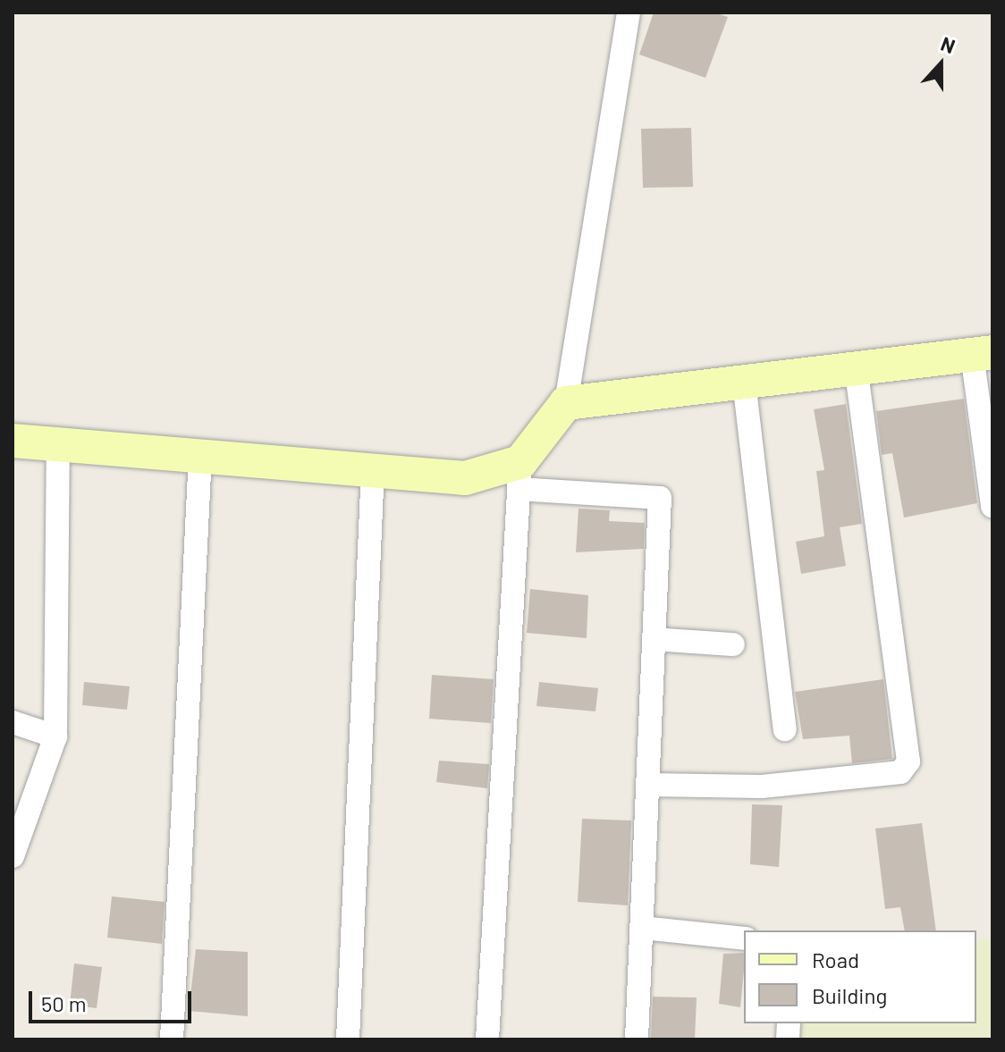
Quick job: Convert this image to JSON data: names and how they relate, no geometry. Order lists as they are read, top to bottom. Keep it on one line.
{"legend":["Road","Building"],"scale_bar":"50 m","north":"top"}
